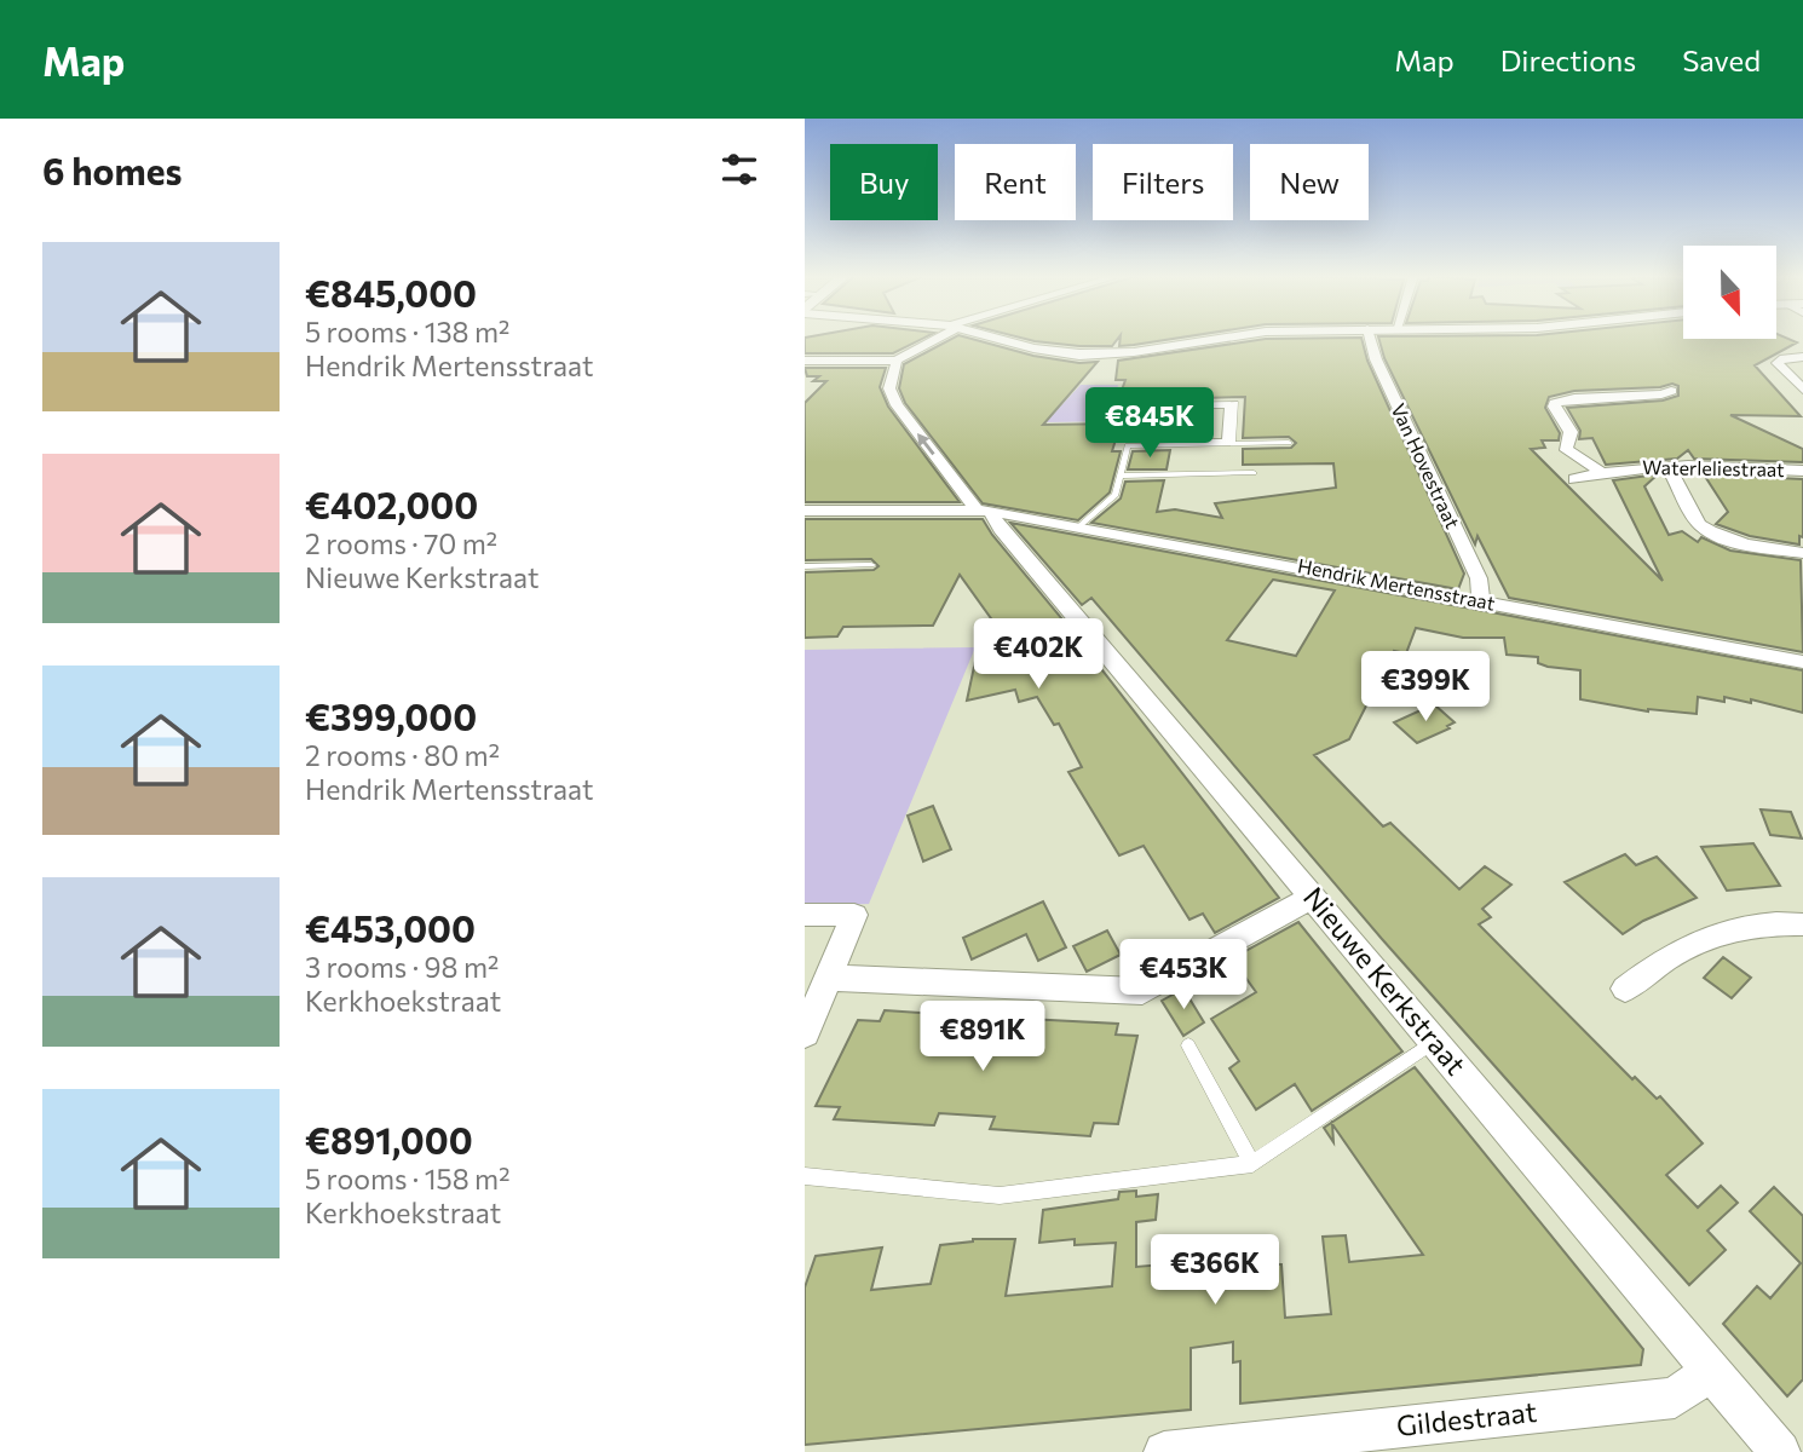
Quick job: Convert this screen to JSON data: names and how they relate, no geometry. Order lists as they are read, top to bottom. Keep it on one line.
{"streets":{"street":["Van Hovestraat","Waterleliestraat","Hendrik Mertensstraat","Nieuwe Kerkstraat","Gildestraat"]},"crossings":[["Van Hovestraat","Hendrik Mertensstraat"],["Hendrik Mertensstraat","Nieuwe Kerkstraat"],["Nieuwe Kerkstraat","Gildestraat"]],"north":"bottom","page":{"header":"Map","nav":["Map","Directions","Saved"],"heading":"6 homes","chip":["Buy","Rent","Filters","New"],"list":[{"name":"€845,000","note":"5 rooms · 138 m² · Hendrik Mertensstraat"},{"name":"€402,000","note":"2 rooms · 70 m² · Nieuwe Kerkstraat"},{"name":"€399,000","note":"2 rooms · 80 m² · Hendrik Mertensstraat"},{"name":"€453,000","note":"3 rooms · 98 m² · Kerkhoekstraat"},{"name":"€891,000","note":"5 rooms · 158 m² · Kerkhoekstraat"}],"price":["€845K","€402K","€399K","€453K","€891K","€366K"]}}
